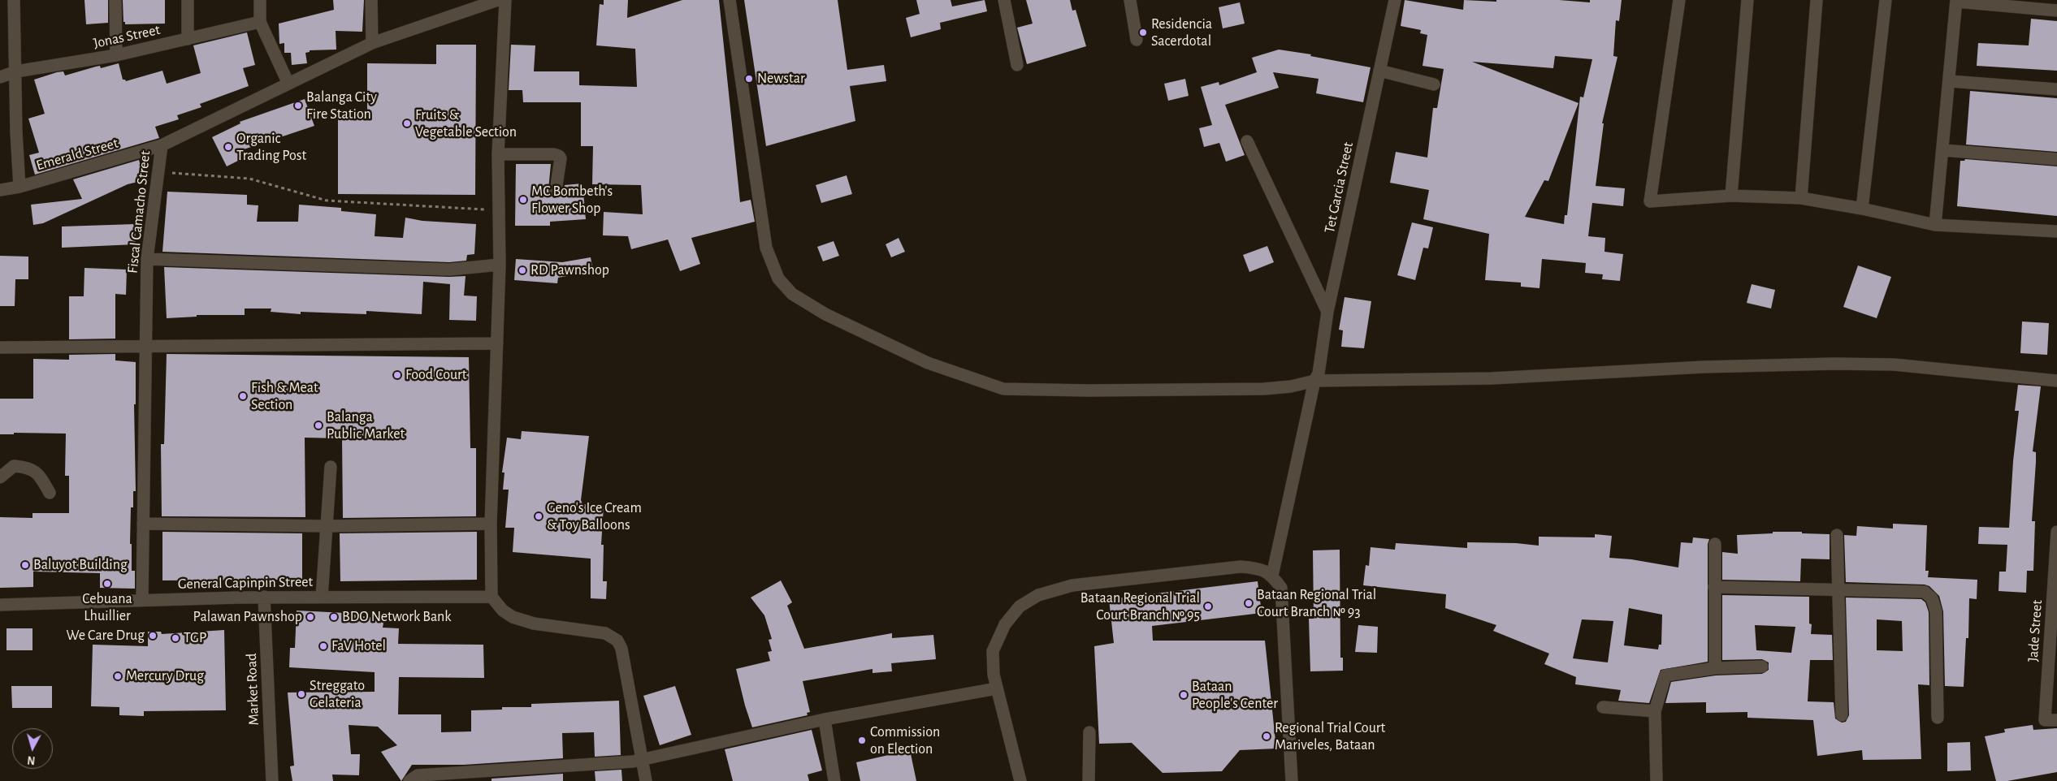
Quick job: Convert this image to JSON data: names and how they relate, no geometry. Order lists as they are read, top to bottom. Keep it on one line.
{"streets":{"street":["Jonas Street","Emerald Street","Tet Garcia Street","Fiscal Camacho Street","General Capinpin Street","Jade Street","Market Road"]},"crossings":[["Emerald Street","Fiscal Camacho Street"],["Fiscal Camacho Street","General Capinpin Street"],["General Capinpin Street","Market Road"]],"places":["Residencia Sacerdotal","Newstar","Balanga City Fire Station","Fruits & Vegetable Section","Organic Trading Post","MC Bombeth's Flower Shop","RD Pawnshop","Food Court","Fish & Meat Section","Balanga Public Market","Geno's Ice Cream & Toy Balloons","Baluyot Building","Cebuana Lhuillier","Bataan Regional Trial Court Branch № 93","Bataan Regional Trial Court Branch № 95","Palawan Pawnshop","BDO Network Bank","We Care Drug","TGP","FaV Hotel","Mercury Drug","Streggato Gelateria","Bataan People's Center","Regional Trial Court Mariveles, Bataan","Commission on Election"],"north":"bottom"}
